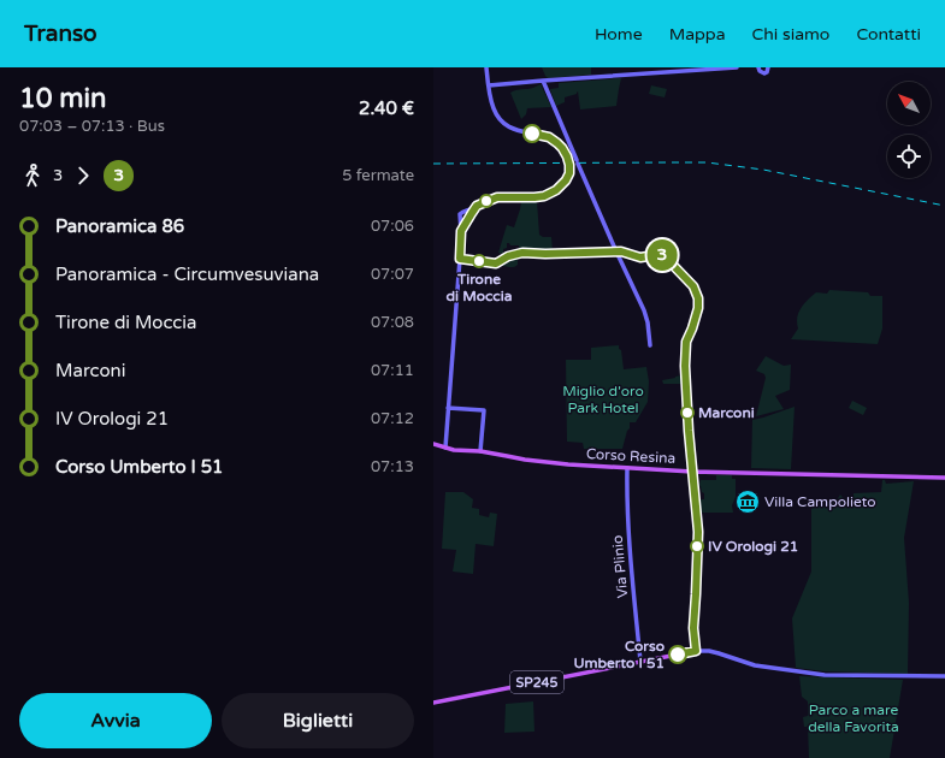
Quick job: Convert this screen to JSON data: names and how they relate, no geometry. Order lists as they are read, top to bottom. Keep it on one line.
{"streets":{"main road":["Corso Resina","SP245"],"street":["Via Plinio"]},"crossings":[["Corso Resina","Via Plinio"],["Via Plinio","SP245"]],"parks":["Miglio d'oro Park Hotel","Parco a mare della Favorita"],"places":{"other":["Tirone di Moccia","Marconi","IV Orologi 21","Corso Umberto I 51"],"museum":["Villa Campolieto"]},"lines":["bus line 3"],"north":"top left","page":{"header":"Transo","nav":["Home","Mappa","Chi siamo","Contatti"],"heading":["10 min","07:03 – 07:13 · Bus","2.40 €"],"on_map":"3","legs":["3","3","5 fermate"],"list":[{"name":"Panoramica 86","value":"07:06"},{"name":"Panoramica - Circumvesuviana","value":"07:07"},{"name":"Tirone di Moccia","value":"07:08"},{"name":"Marconi","value":"07:11"},{"name":"IV Orologi 21","value":"07:12"},{"name":"Corso Umberto I 51","value":"07:13"}],"buttons":["Avvia","Biglietti"]}}
